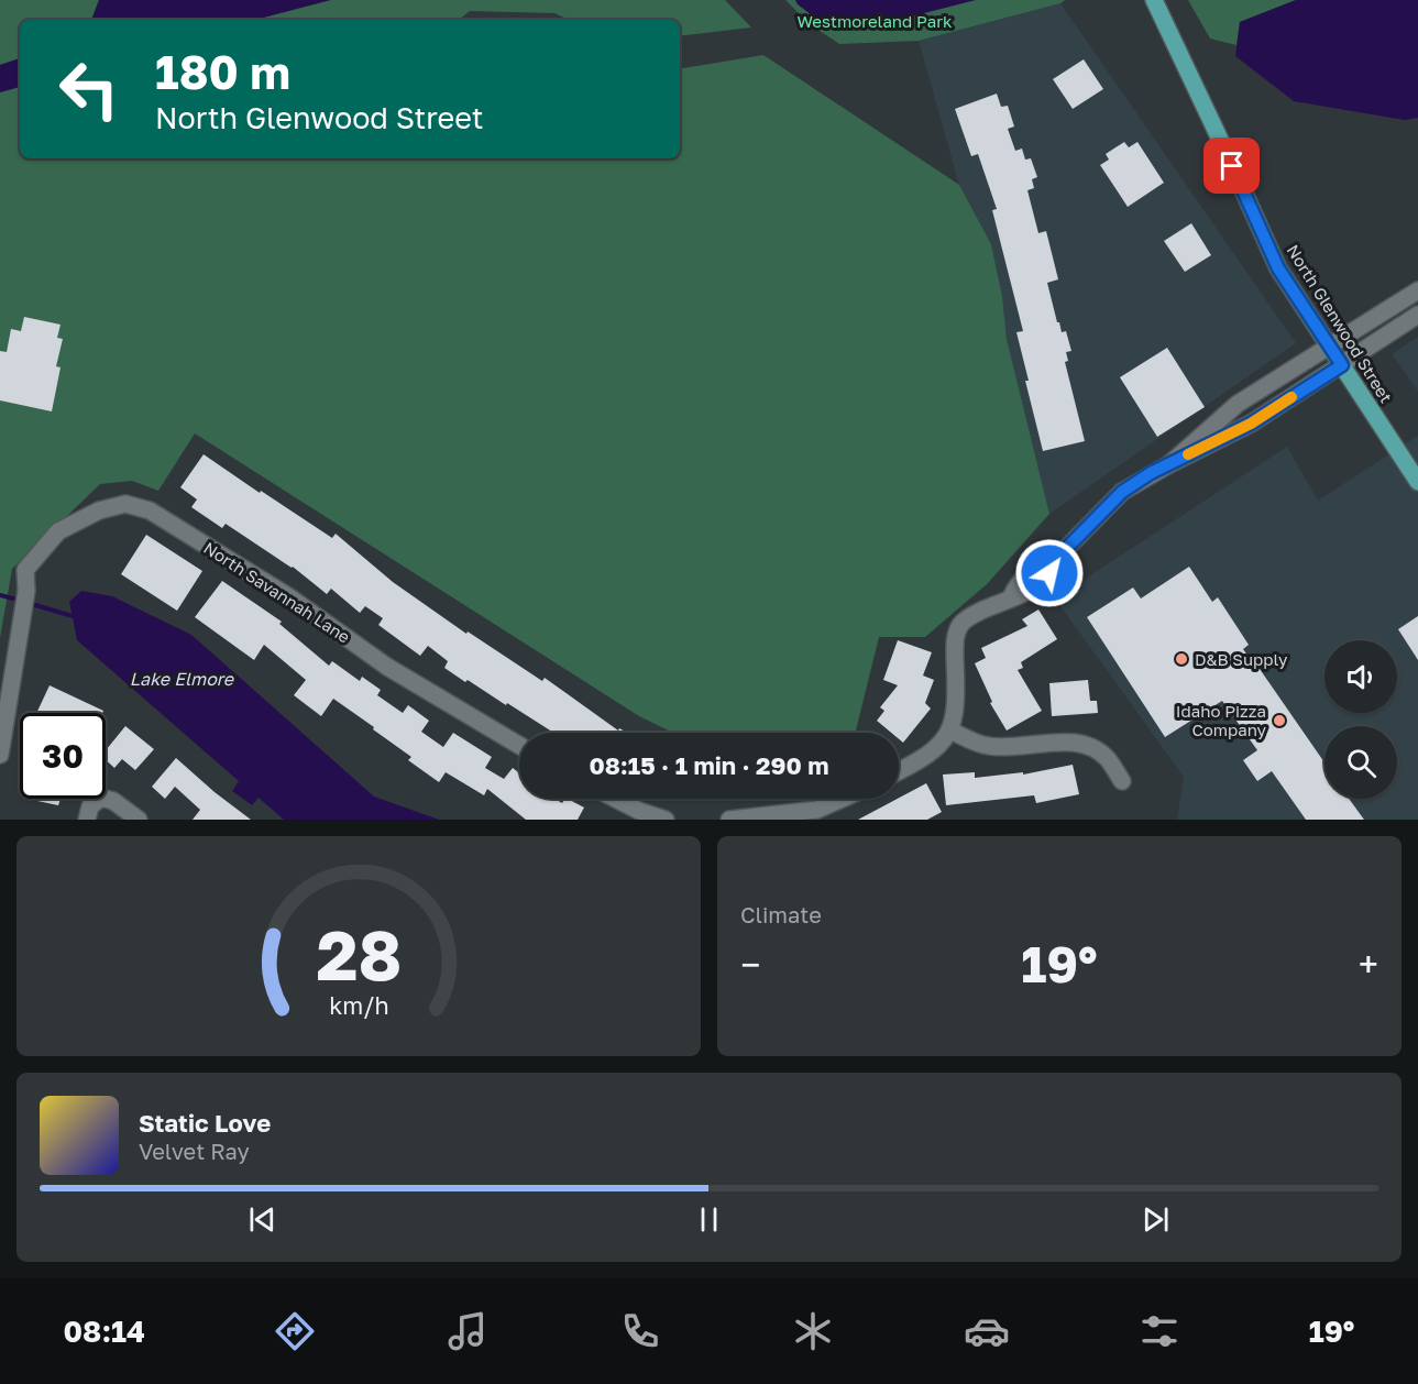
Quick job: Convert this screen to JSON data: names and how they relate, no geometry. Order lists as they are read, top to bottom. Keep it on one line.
{"streets":{"main road":["North Glenwood Street"],"street":["North Savannah Lane"]},"water":["Lake Elmore"],"parks":["Westmoreland Park"],"places":["D&B Supply","Idaho Pizza Company"],"page":{"turn":["180 m","North Glenwood Street"],"limit":"30","trip":"08:15 · 1 min · 290 m","tile":"Climate","heat":["−","19°","+"],"song":["Static Love","Velvet Ray"],"tabs":["08:14","19°"],"gauge":["28","km/h"]}}
